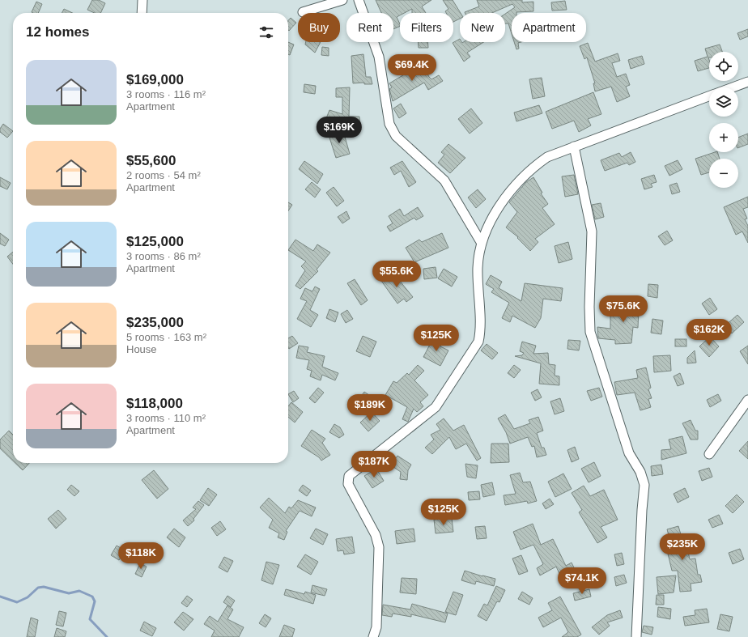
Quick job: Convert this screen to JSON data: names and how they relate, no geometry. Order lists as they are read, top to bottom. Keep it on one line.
{"page":{"chip":["Buy","Rent","Filters","New","Apartment"],"heading":"12 homes","map_buttons":["+","−"],"list":[{"name":"$169,000","note":"3 rooms · 116 m² · Apartment"},{"name":"$55,600","note":"2 rooms · 54 m² · Apartment"},{"name":"$125,000","note":"3 rooms · 86 m² · Apartment"},{"name":"$235,000","note":"5 rooms · 163 m² · House"},{"name":"$118,000","note":"3 rooms · 110 m² · Apartment"}],"price":["$69.4K","$169K","$55.6K","$75.6K","$162K","$125K","$189K","$187K","$125K","$235K","$118K","$74.1K"]}}
